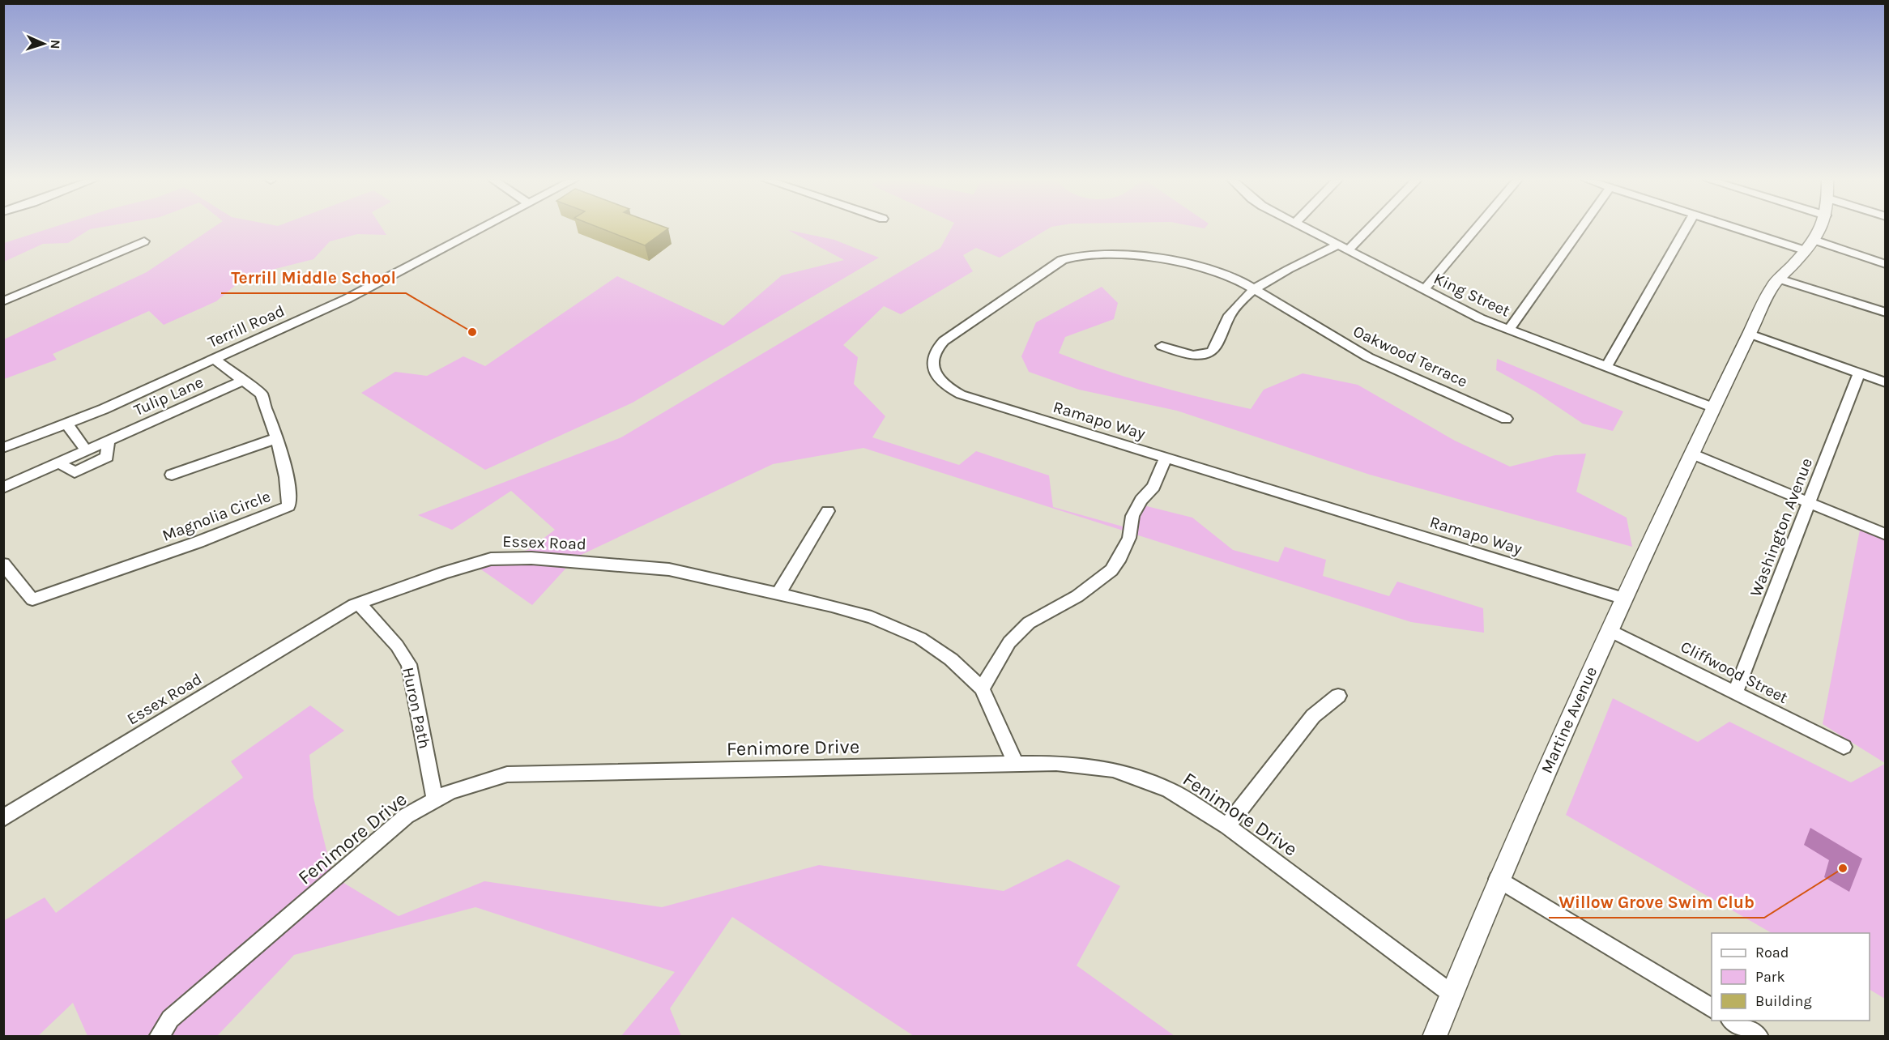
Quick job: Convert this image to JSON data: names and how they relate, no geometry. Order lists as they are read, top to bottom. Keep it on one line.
{"streets":{"main road":["Martine Avenue"],"street":["King Street","Terrill Road","Oakwood Terrace","Tulip Lane","Ramapo Way","Magnolia Circle","Washington Avenue","Essex Road","Cliffwood Street","Huron Path","Fenimore Drive"]},"crossings":[["King Street","Martine Avenue"],["Terrill Road","Magnolia Circle"],["Oakwood Terrace","Ramapo Way"],["Tulip Lane","Magnolia Circle"],["Ramapo Way","Martine Avenue"],["Washington Avenue","Cliffwood Street"],["Essex Road","Huron Path"],["Essex Road","Fenimore Drive"],["Cliffwood Street","Martine Avenue"],["Huron Path","Fenimore Drive"],["Martine Avenue","Fenimore Drive"]],"places":["Terrill Middle School","Willow Grove Swim Club"],"legend":["Road","Park","Building"],"north":"right"}
